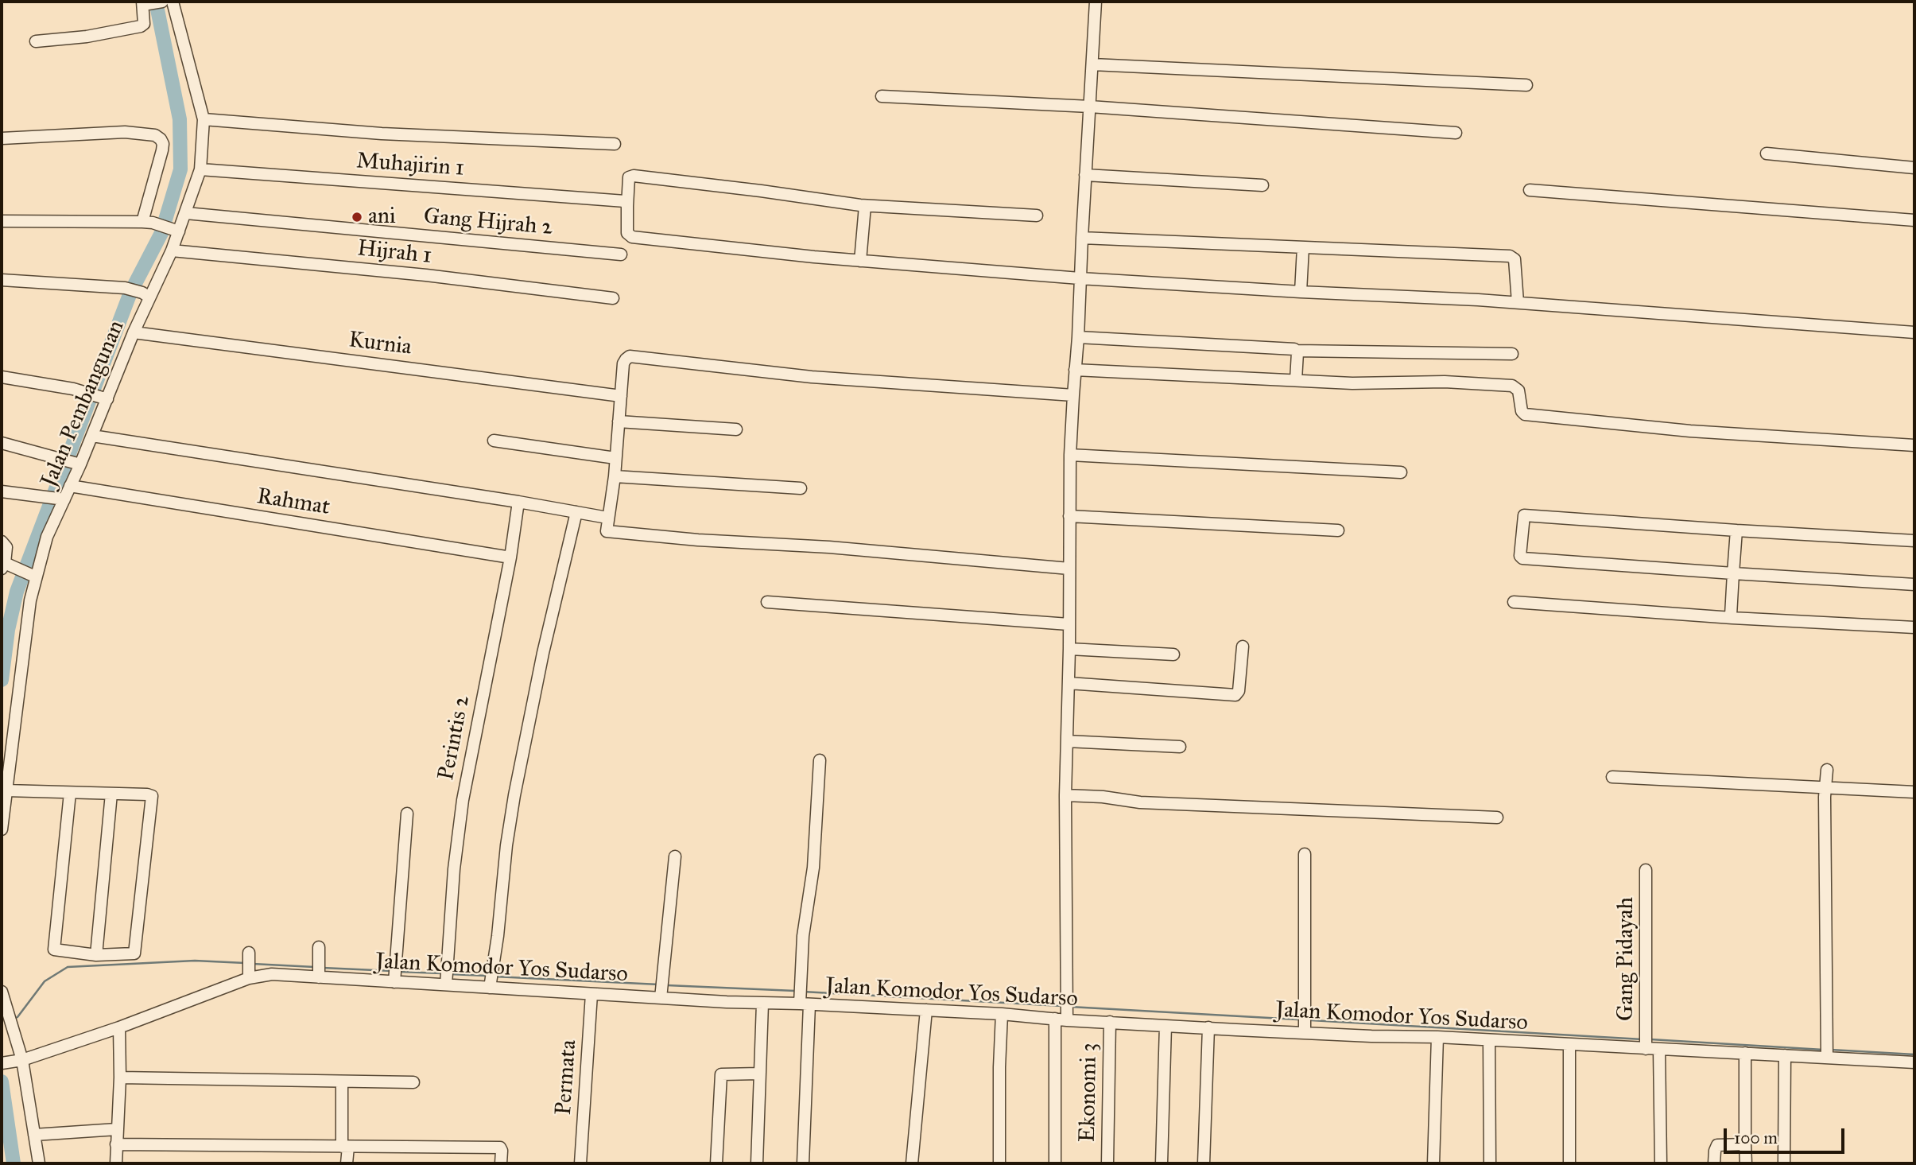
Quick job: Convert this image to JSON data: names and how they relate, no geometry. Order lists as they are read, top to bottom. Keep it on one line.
{"streets":{"street":["Muhajirin 1","Gang Hijrah 2","Hijrah 1","Kurnia","Jalan Pembangunan","Rahmat","Perintis 2","Gang Pidayah","Jalan Komodor Yos Sudarso","Permata","Ekonomi 3"]},"crossings":[["Muhajirin 1","Jalan Pembangunan"],["Gang Hijrah 2","Jalan Pembangunan"],["Hijrah 1","Jalan Pembangunan"],["Kurnia","Jalan Pembangunan"],["Jalan Pembangunan","Rahmat"],["Rahmat","Perintis 2"],["Perintis 2","Jalan Komodor Yos Sudarso"],["Gang Pidayah","Jalan Komodor Yos Sudarso"],["Jalan Komodor Yos Sudarso","Permata"],["Jalan Komodor Yos Sudarso","Ekonomi 3"]],"places":["ani"],"scale_bar":"100 m"}
